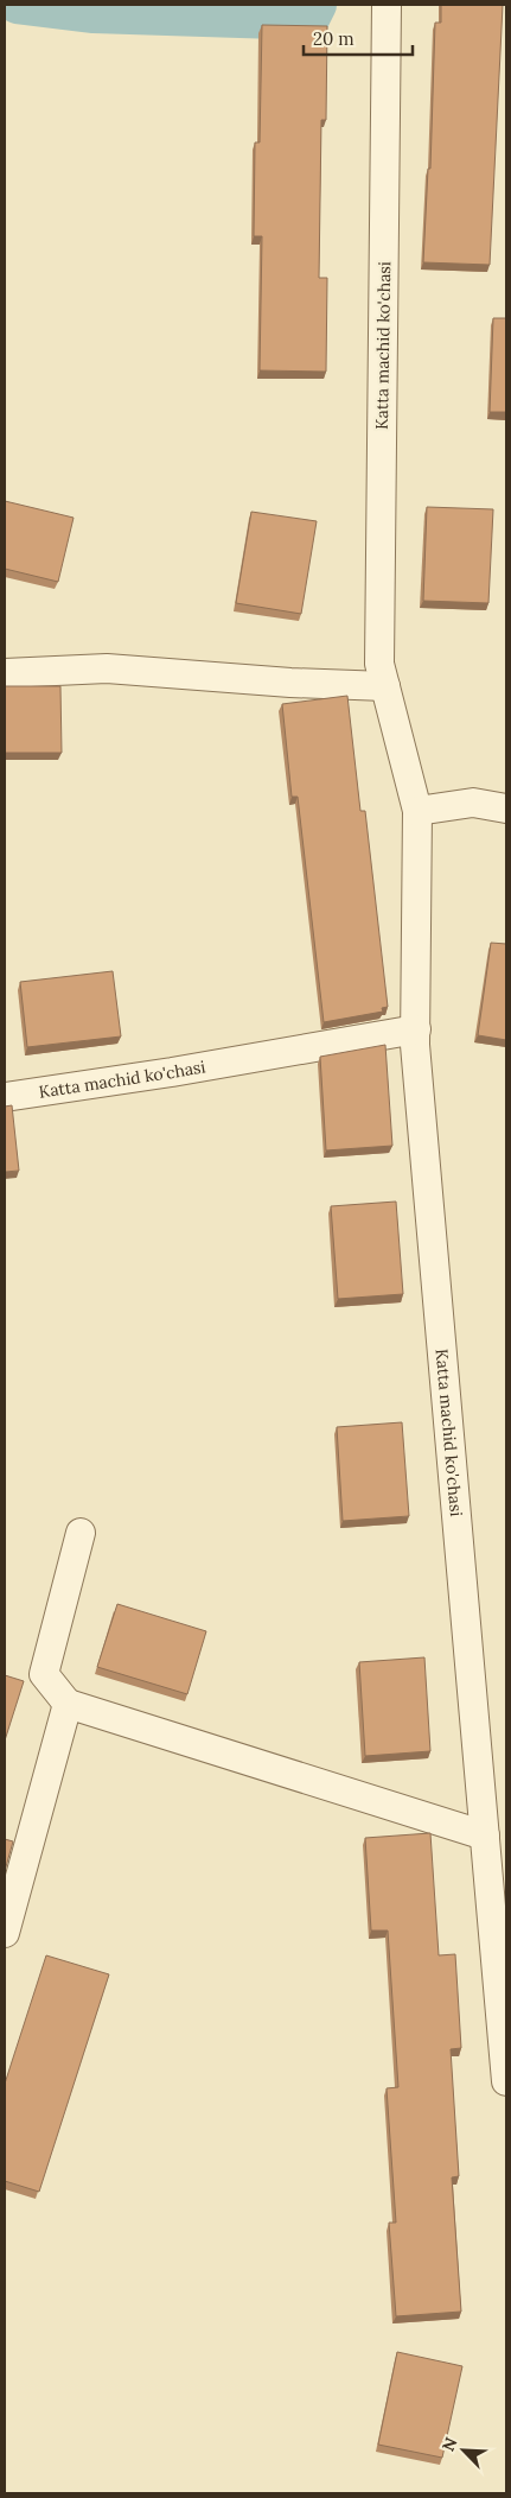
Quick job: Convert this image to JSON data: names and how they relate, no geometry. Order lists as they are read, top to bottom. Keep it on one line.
{"streets":{"street":["Katta machid ko'chasi"]},"scale_bar":"20 m","north":"top left"}
